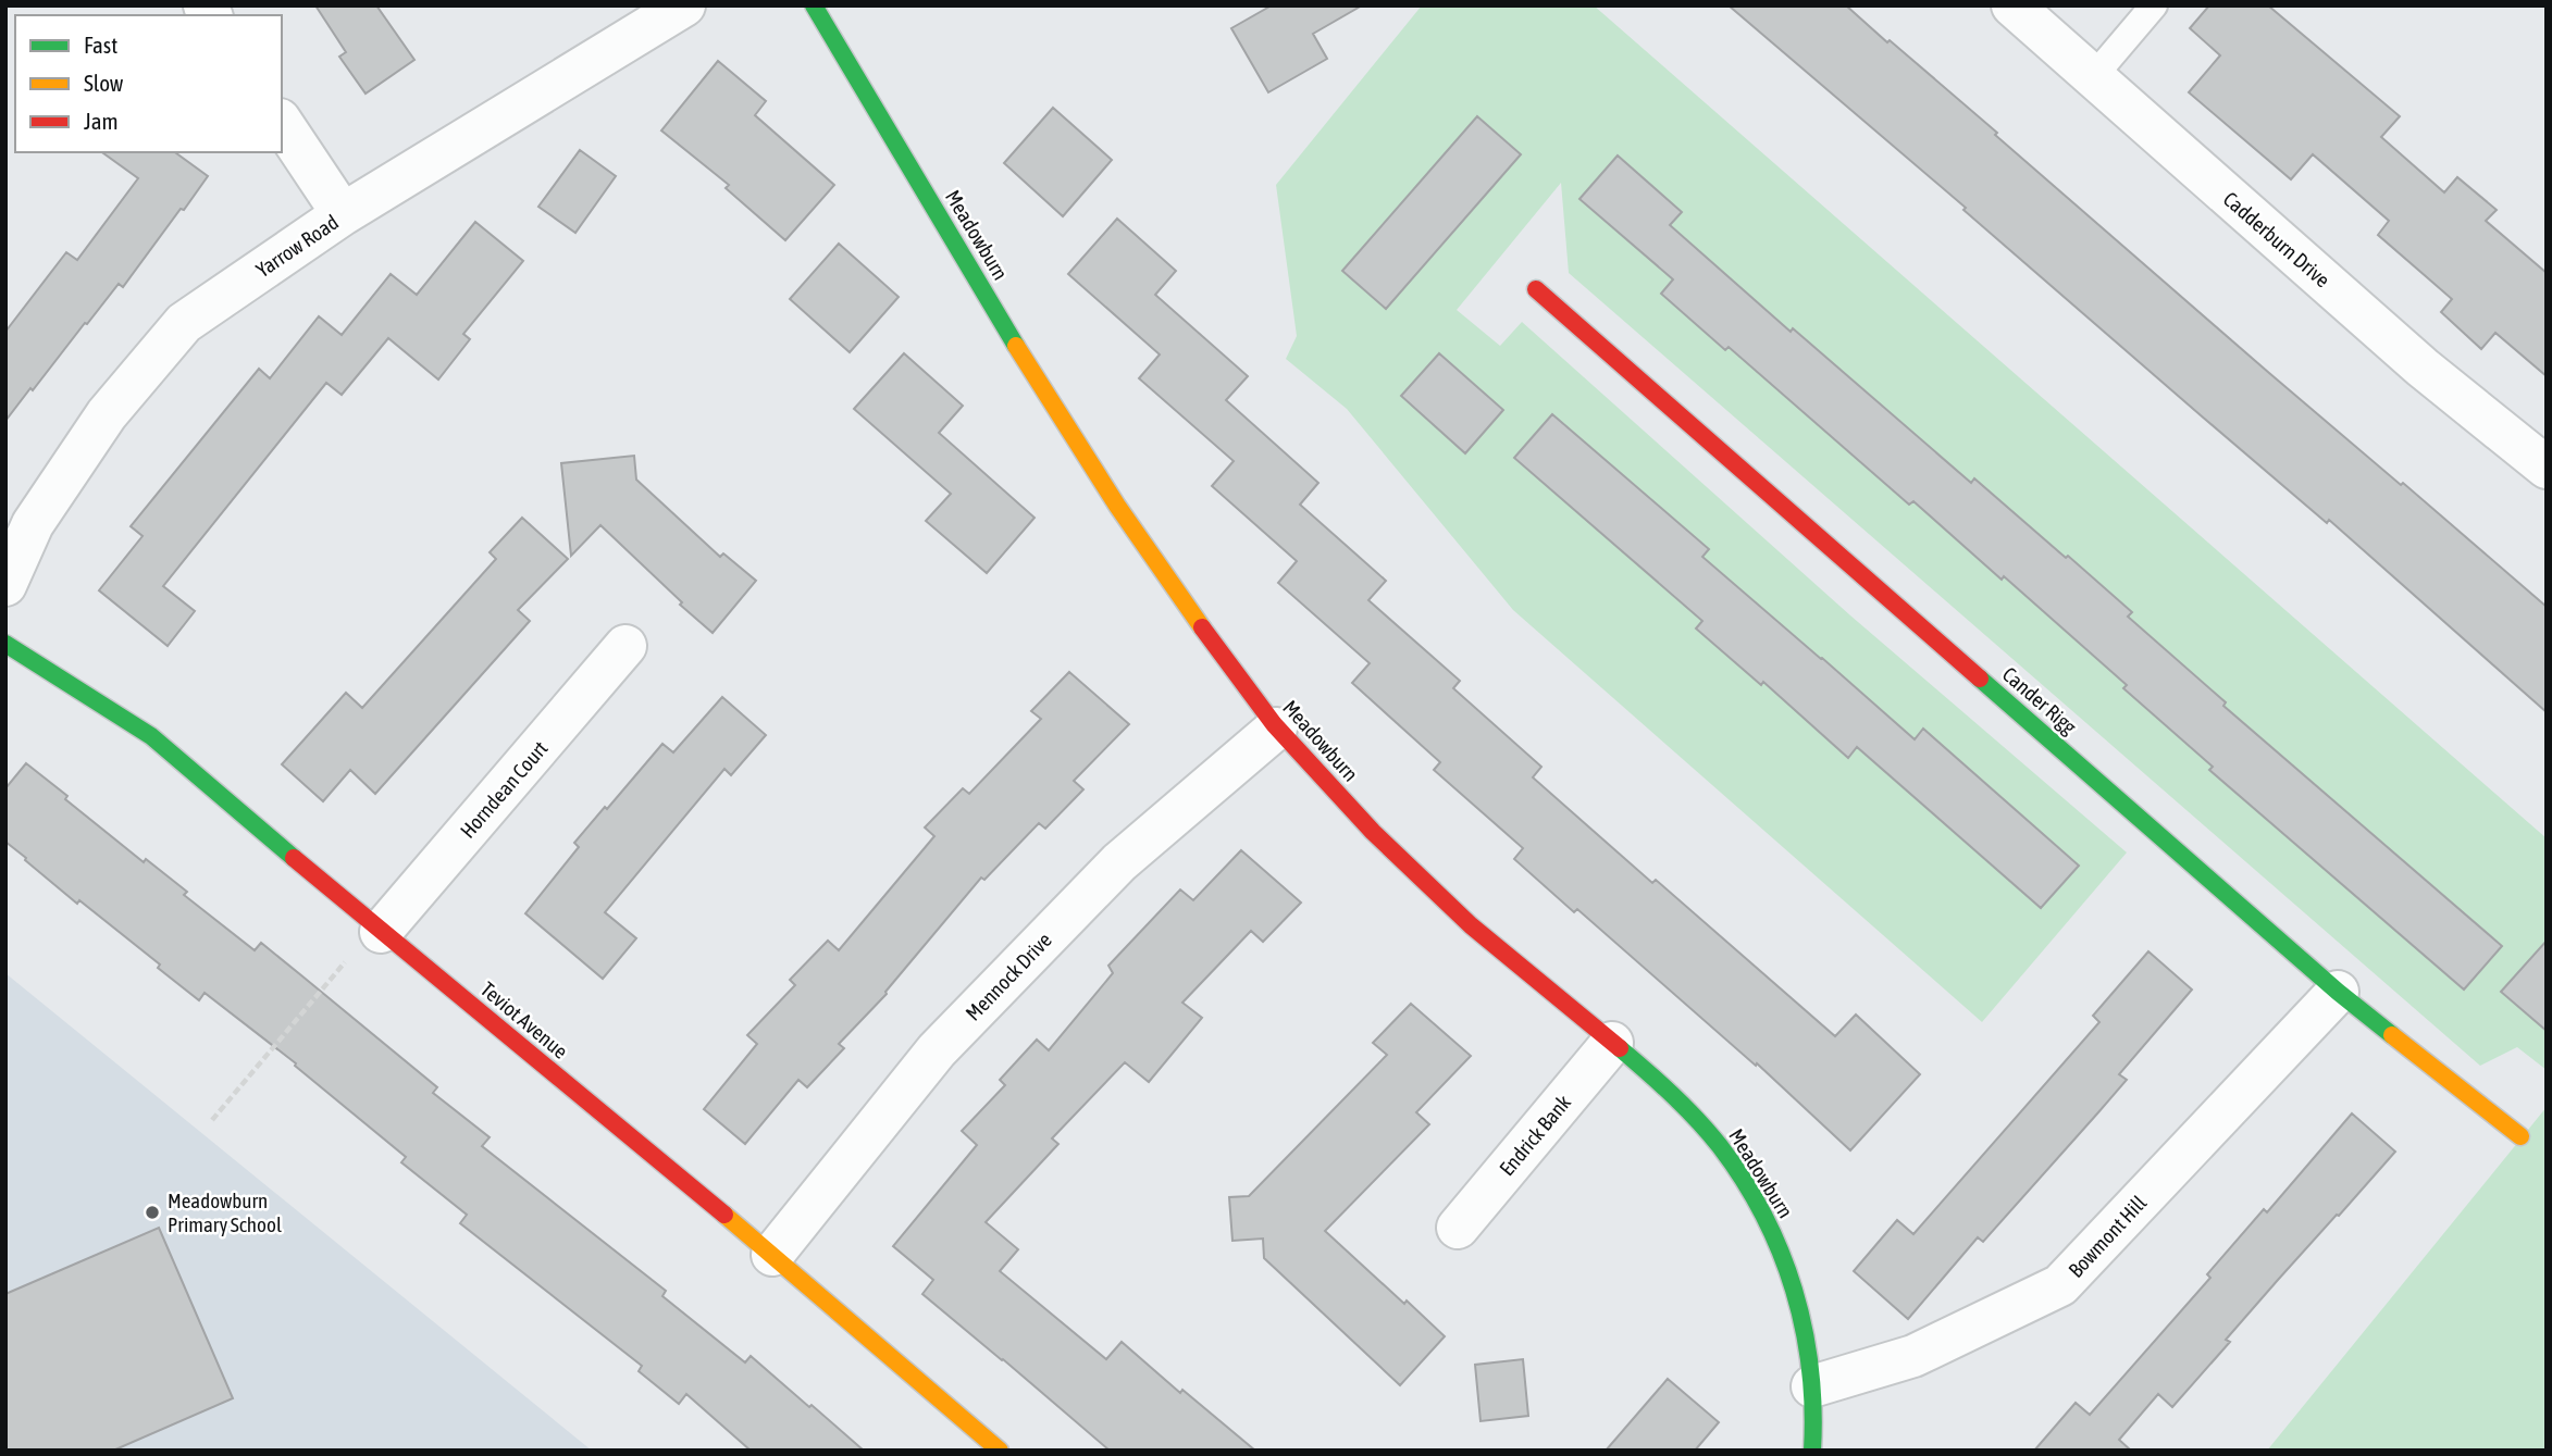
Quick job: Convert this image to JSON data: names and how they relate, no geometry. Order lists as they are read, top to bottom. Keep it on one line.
{"streets":{"street":["Meadowburn","Cadderburn Drive","Yarrow Road","Cander Rigg","Horndean Court","Mennock Drive","Teviot Avenue","Endrick Bank","Bowmont Hill"]},"crossings":[["Meadowburn","Mennock Drive"],["Meadowburn","Endrick Bank"],["Meadowburn","Bowmont Hill"],["Cander Rigg","Bowmont Hill"],["Horndean Court","Teviot Avenue"],["Mennock Drive","Teviot Avenue"]],"places":["Meadowburn Primary School"],"legend":["Fast","Slow","Jam"]}
